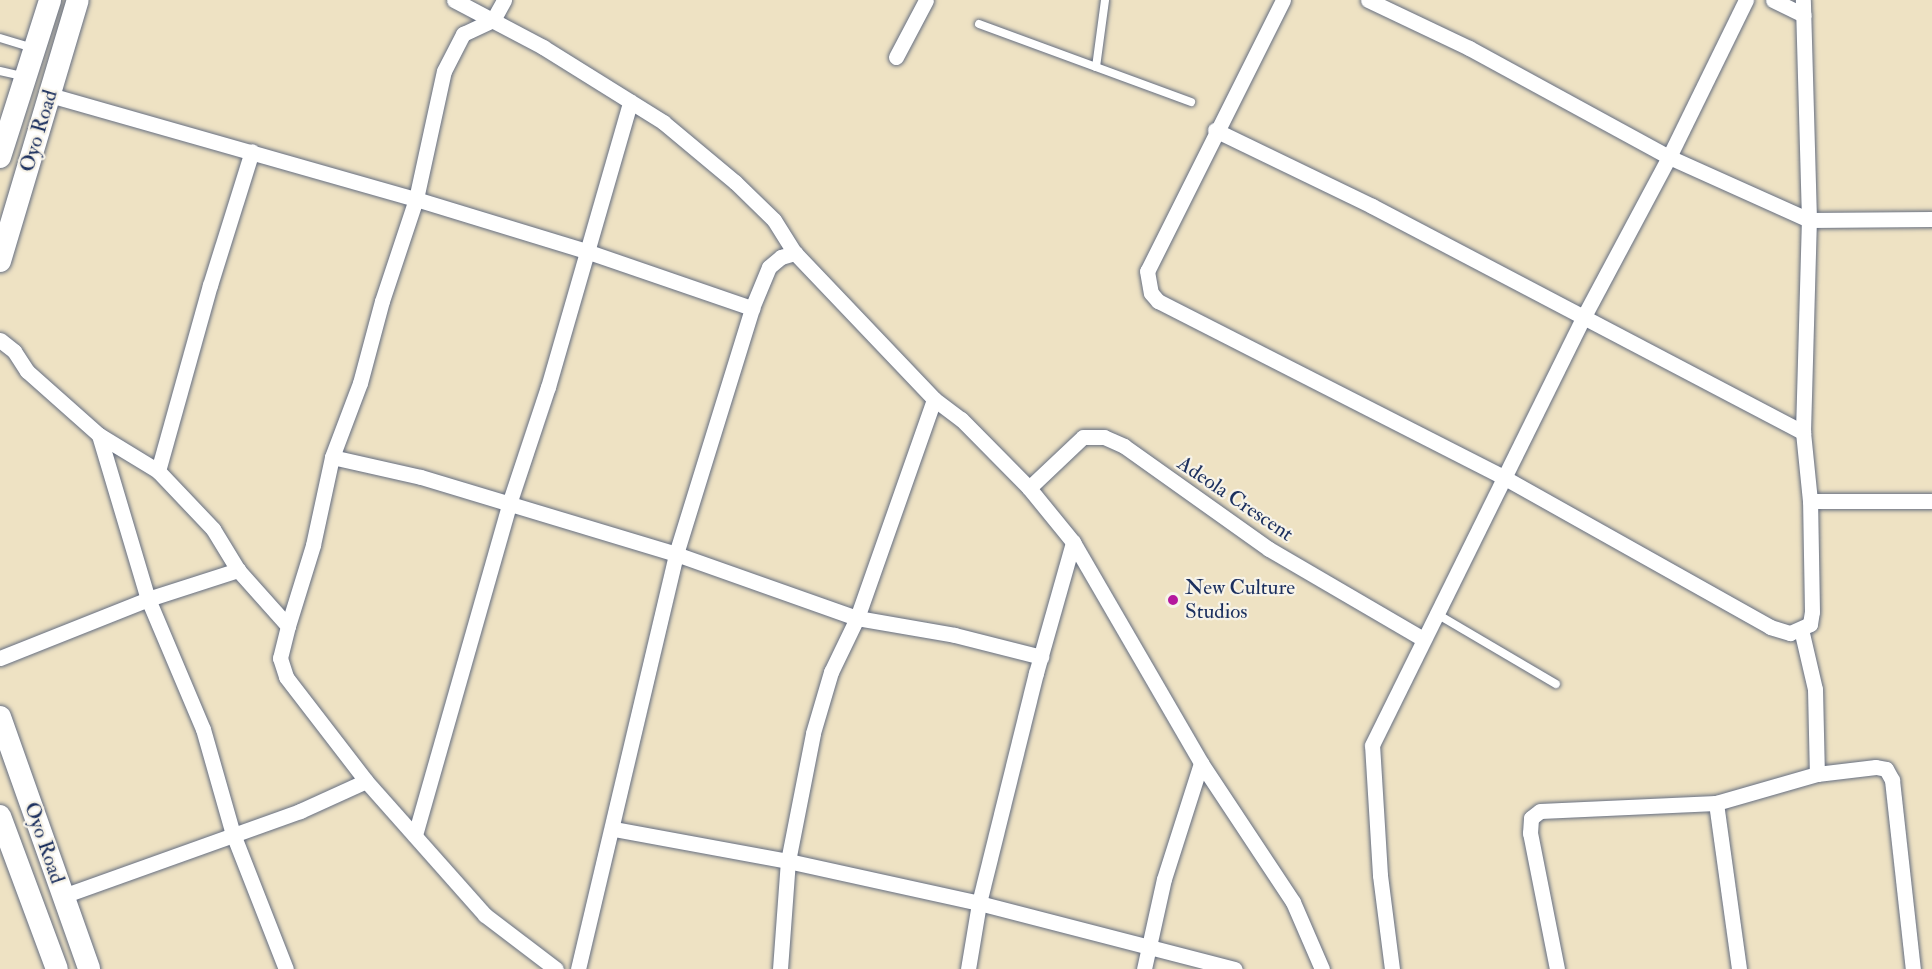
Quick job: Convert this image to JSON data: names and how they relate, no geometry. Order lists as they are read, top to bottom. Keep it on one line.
{"streets":{"main road":["Oyo Road"],"street":["Adeola Crescent"]},"places":["New Culture Studios"]}
